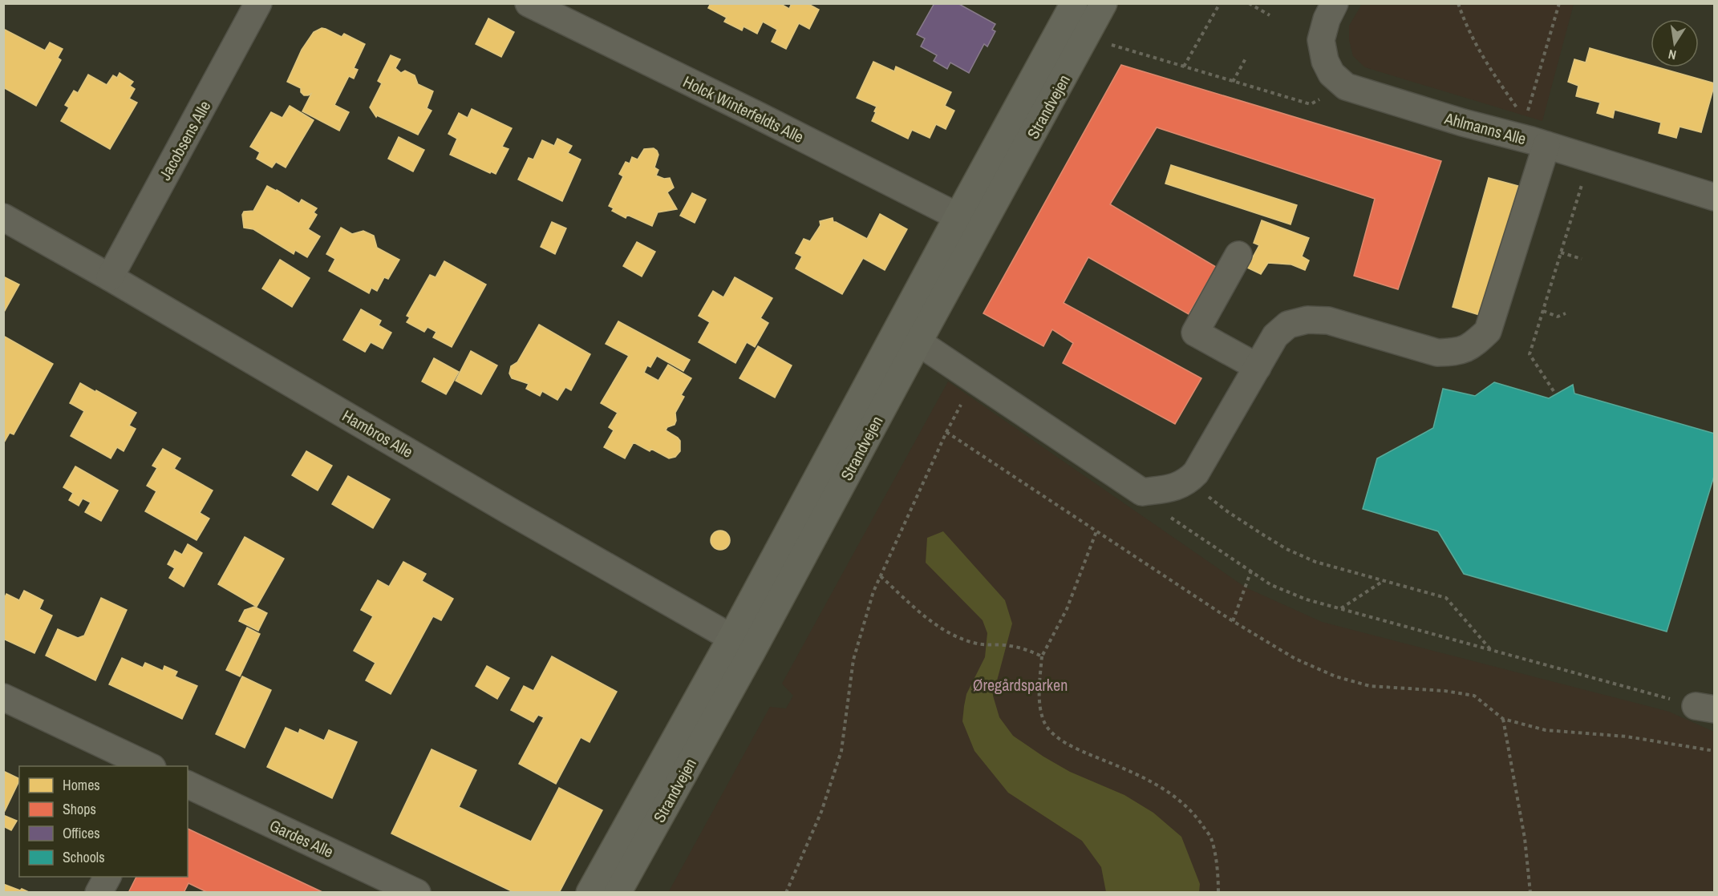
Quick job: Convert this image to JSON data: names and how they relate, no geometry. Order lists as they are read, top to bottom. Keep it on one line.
{"streets":{"main road":["Strandvejen"],"street":["Holck Winterfeldts Alle","Ahlmanns Alle","Jacobsens Alle","Hambros Alle","Gardes Alle"]},"crossings":[["Strandvejen","Holck Winterfeldts Alle"],["Strandvejen","Hambros Alle"],["Jacobsens Alle","Hambros Alle"]],"parks":["Øregårdsparken"],"legend":["Homes","Shops","Offices","Schools"],"north":"bottom"}
